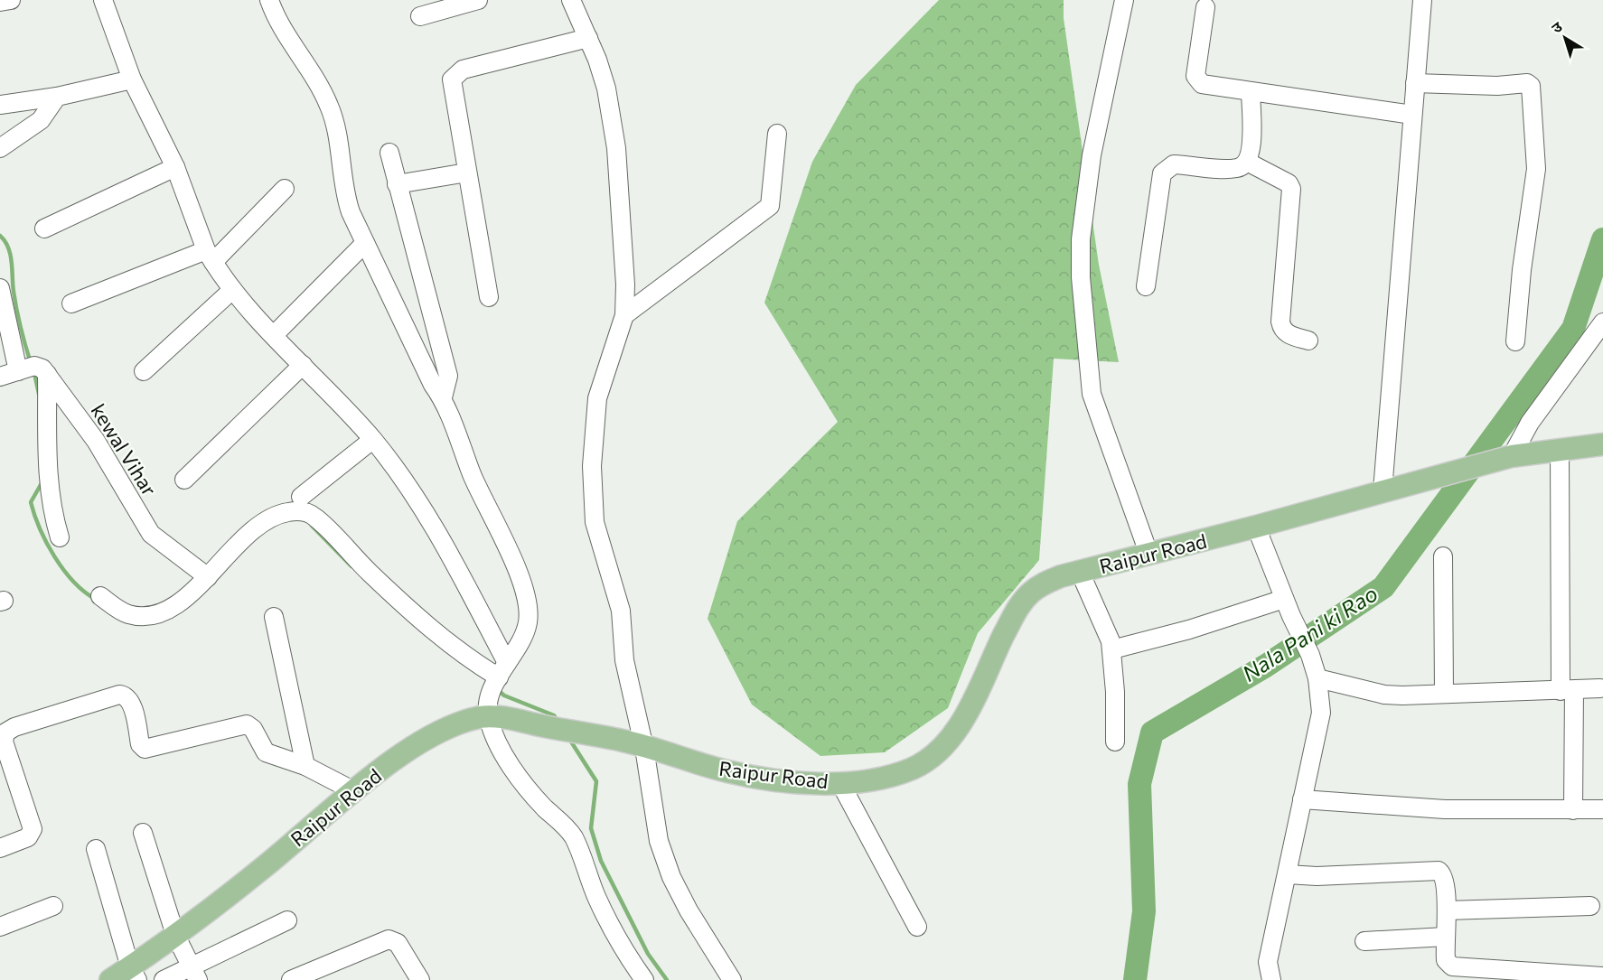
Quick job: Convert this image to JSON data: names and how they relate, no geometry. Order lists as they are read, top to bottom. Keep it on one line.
{"streets":{"main road":["Raipur Road"],"street":["kewal Vihar"]},"water":["Nala Pani ki Rao"],"north":"top left"}
